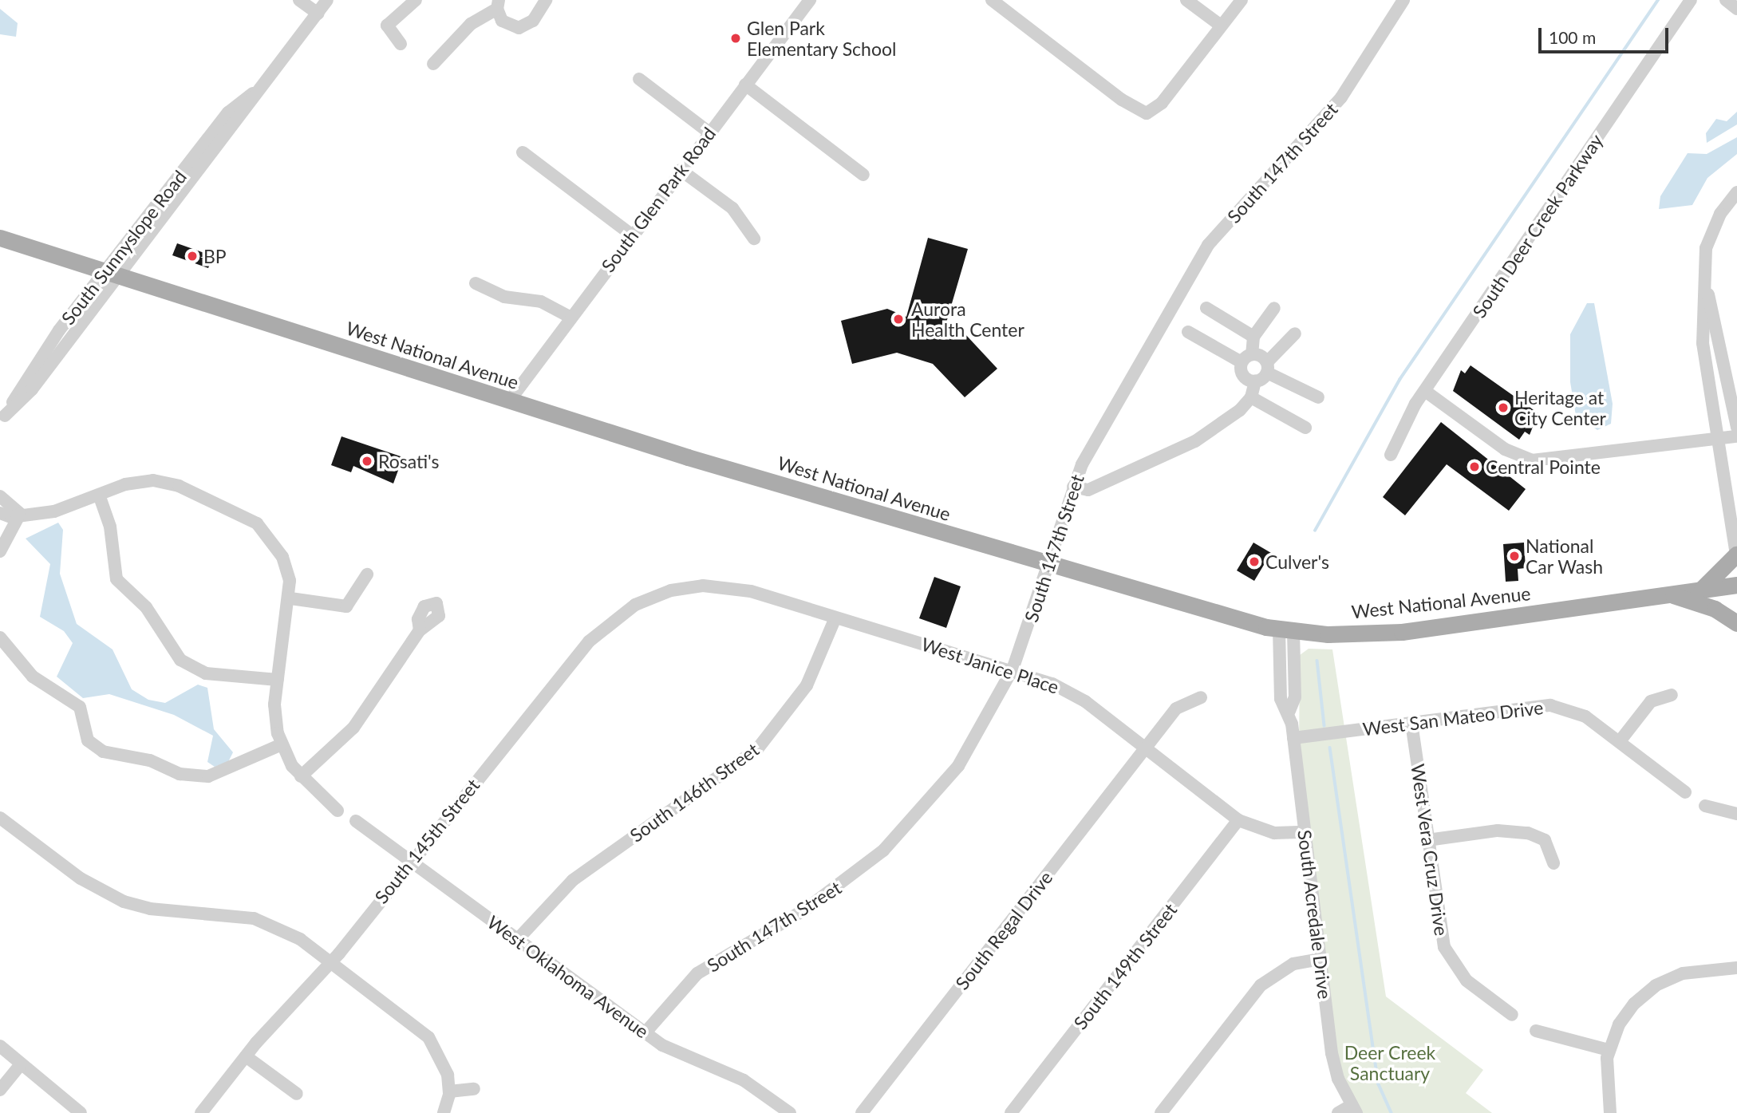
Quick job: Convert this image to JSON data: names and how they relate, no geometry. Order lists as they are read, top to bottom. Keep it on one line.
{"streets":{"main road":["West National Avenue"],"street":["South 147th Street","South Glen Park Road","South Deer Creek Parkway","South Sunnyslope Road","West Janice Place","West San Mateo Drive","South 146th Street","South 145th Street","West Vera Cruz Drive","South Acredale Drive","South Regal Drive","South 149th Street","West Oklahoma Avenue"]},"crossings":[["South 147th Street","West National Avenue"],["South 147th Street","West Janice Place"],["South 147th Street","West Oklahoma Avenue"],["South Glen Park Road","West National Avenue"],["South Sunnyslope Road","West National Avenue"],["West National Avenue","South Acredale Drive"],["West Janice Place","South 146th Street"],["West Janice Place","South 145th Street"],["West Janice Place","South Acredale Drive"],["West Janice Place","South Regal Drive"],["West Janice Place","South 149th Street"],["West San Mateo Drive","West Vera Cruz Drive"],["West San Mateo Drive","South Acredale Drive"],["South 146th Street","West Oklahoma Avenue"],["South 145th Street","West Oklahoma Avenue"]],"parks":["Deer Creek Sanctuary"],"places":["Glen Park Elementary School","BP","Aurora Health Center","Heritage at City Center","Rosati's","Central Pointe","National Car Wash","Culver's"],"scale_bar":"100 m"}
